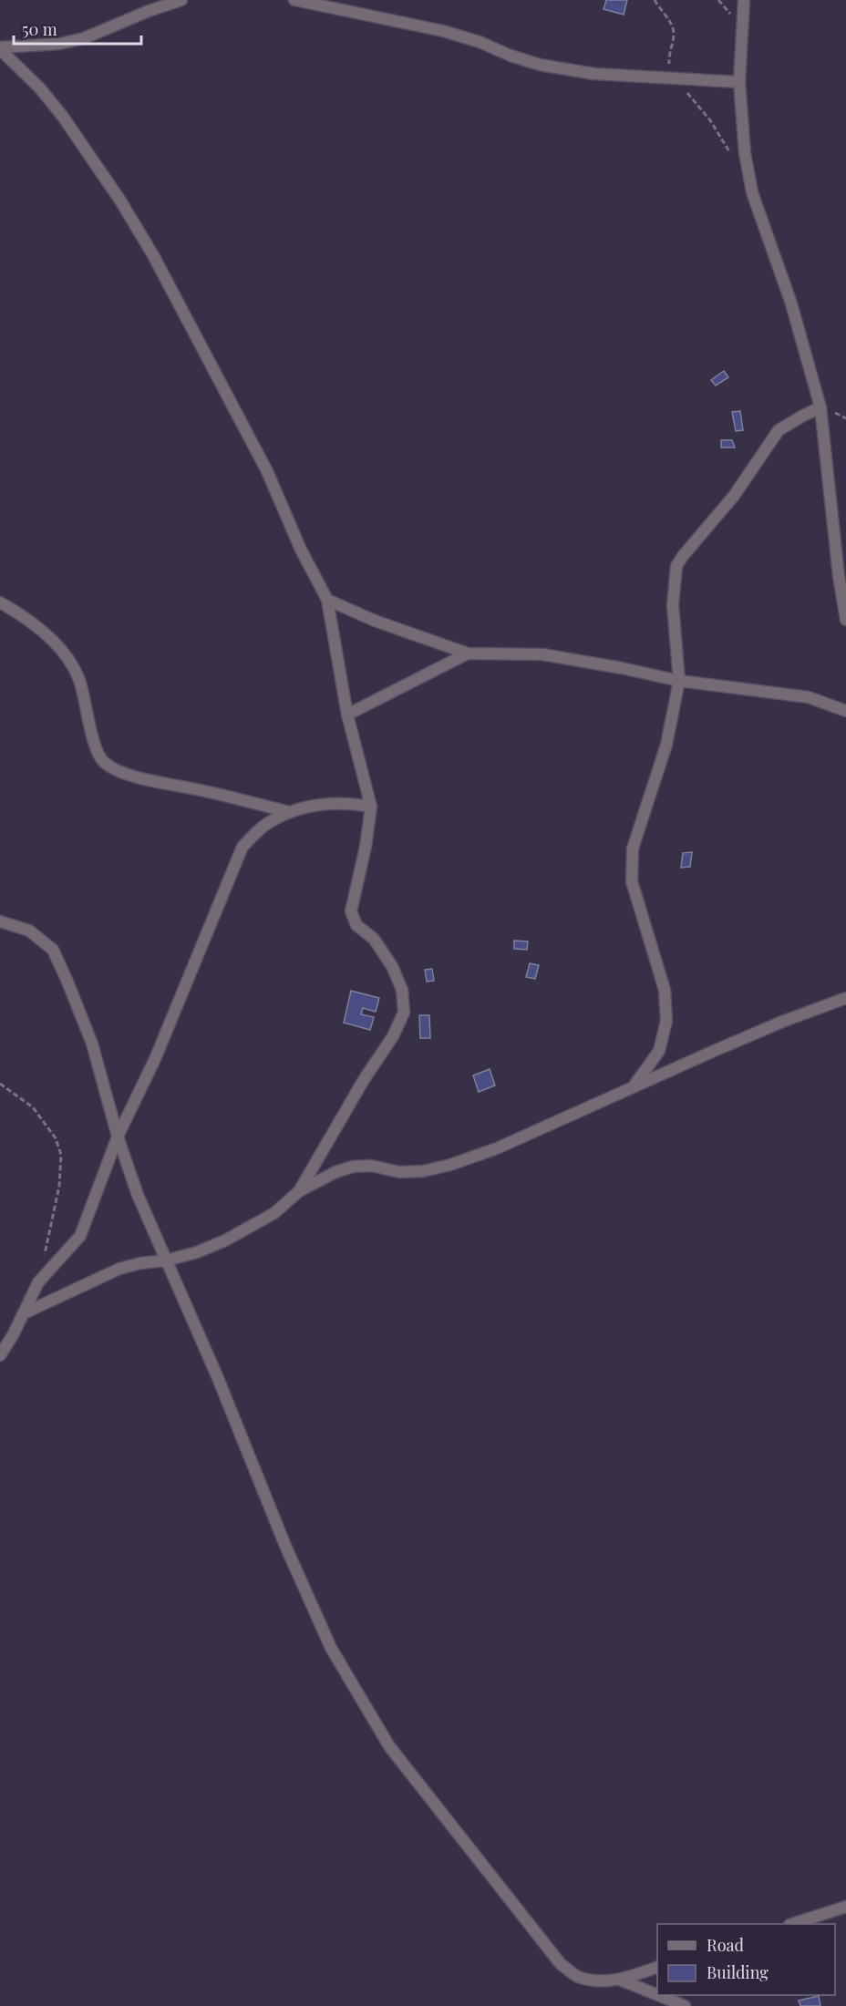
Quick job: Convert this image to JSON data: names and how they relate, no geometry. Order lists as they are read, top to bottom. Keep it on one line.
{"legend":["Road","Building"],"scale_bar":"50 m"}
